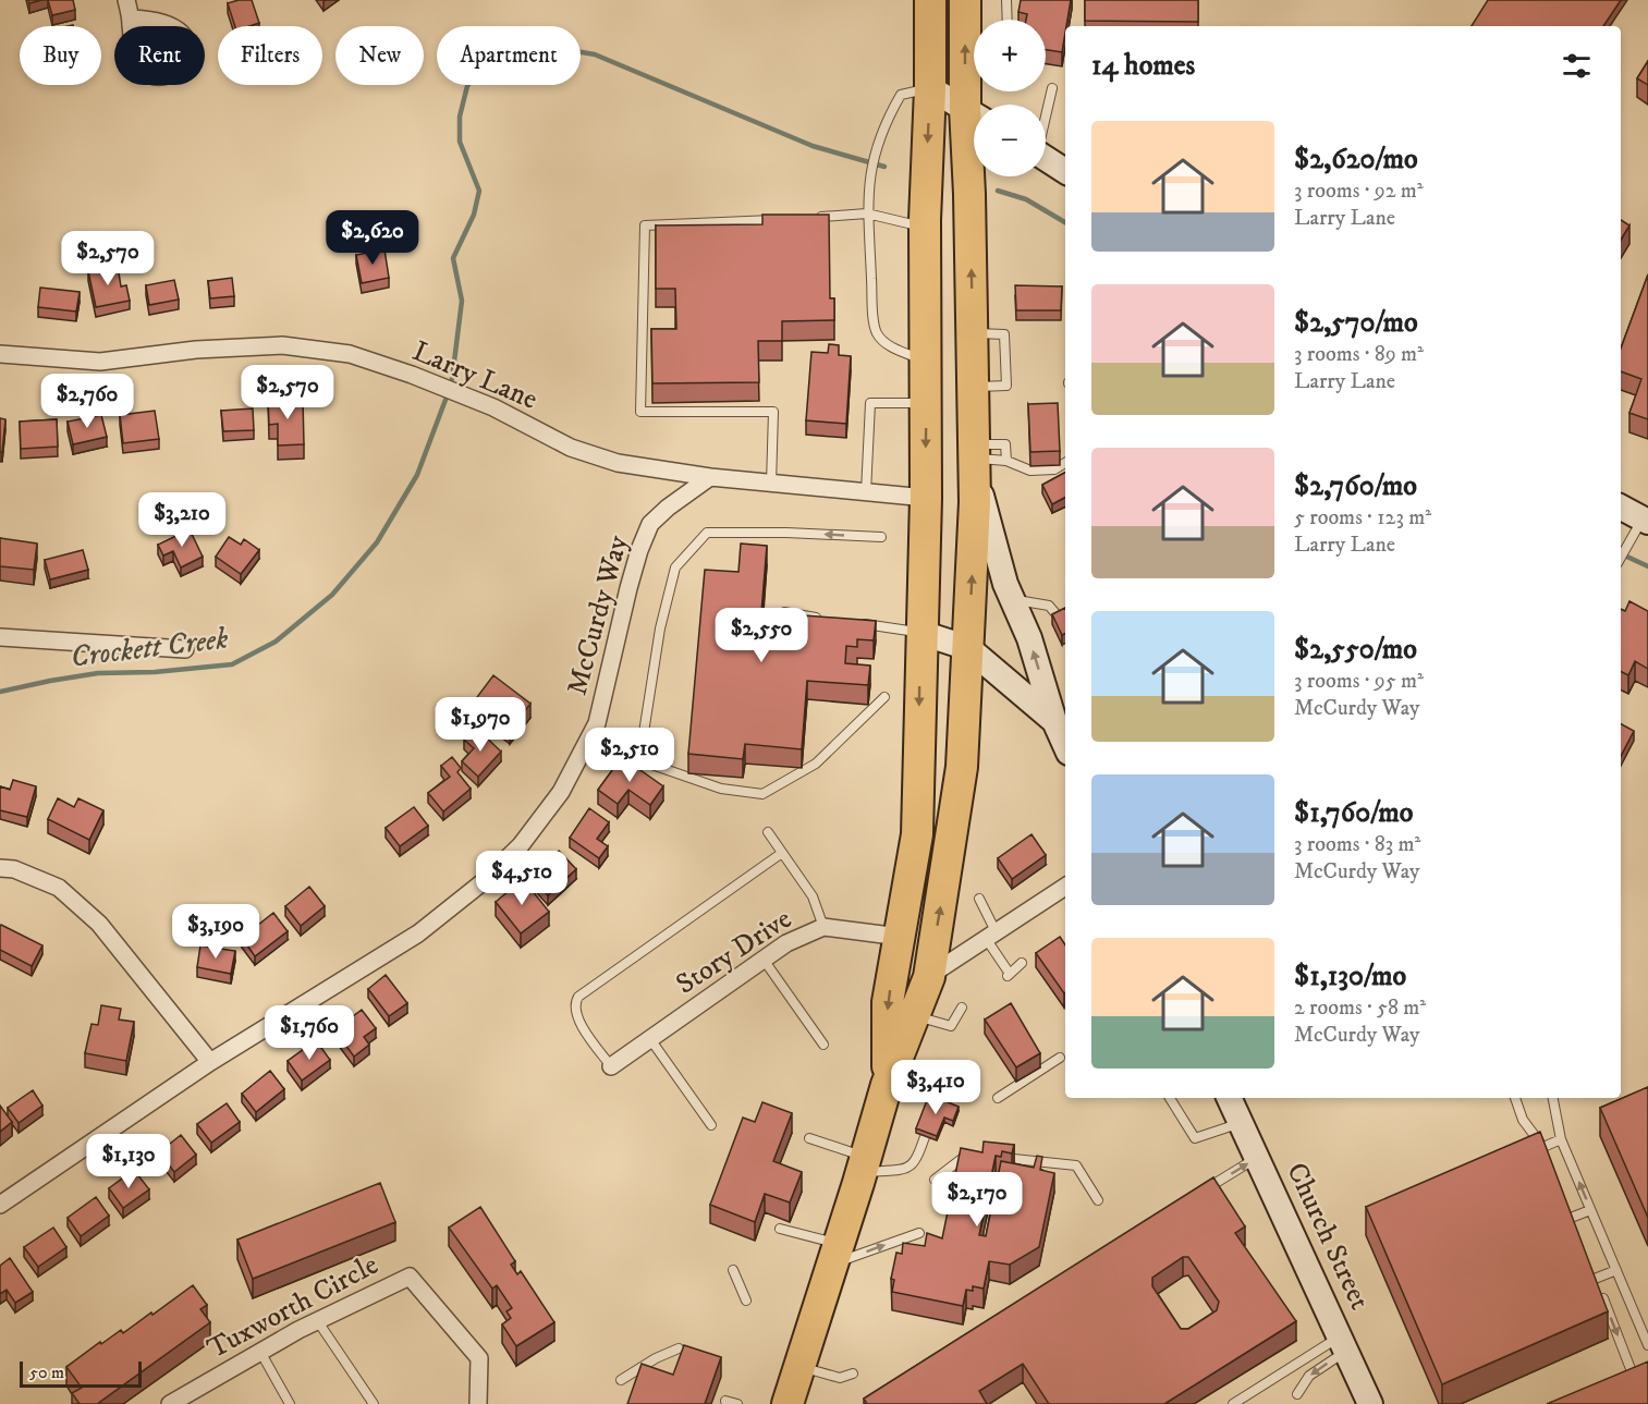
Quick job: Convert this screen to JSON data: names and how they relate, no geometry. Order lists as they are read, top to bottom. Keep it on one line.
{"streets":{"main road":["Church Street"],"street":["Larry Lane","McCurdy Way","Story Drive","Tuxworth Circle"]},"crossings":[["Larry Lane","McCurdy Way"]],"water":["Crockett Creek"],"scale_bar":"50 m","page":{"map_buttons":["+","−"],"chip":["Buy","Rent","Filters","New","Apartment"],"heading":"14 homes","list":[{"name":"$2,620/mo","note":"3 rooms · 92 m² · Larry Lane"},{"name":"$2,570/mo","note":"3 rooms · 89 m² · Larry Lane"},{"name":"$2,760/mo","note":"5 rooms · 123 m² · Larry Lane"},{"name":"$2,550/mo","note":"3 rooms · 95 m² · McCurdy Way"},{"name":"$1,760/mo","note":"3 rooms · 83 m² · McCurdy Way"},{"name":"$1,130/mo","note":"2 rooms · 58 m² · McCurdy Way"}],"price":["$2,620","$2,570","$2,570","$2,760","$3,210","$2,550","$1,970","$2,510","$4,510","$3,190","$1,760","$3,410","$1,130","$2,170"],"scale":"50 m"}}
